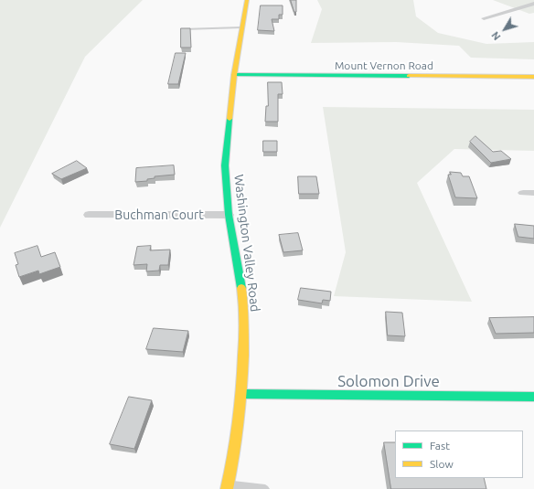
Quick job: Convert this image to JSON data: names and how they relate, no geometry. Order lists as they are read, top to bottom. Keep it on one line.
{"streets":{"street":["Mount Vernon Road","Buchman Court","Washington Valley Road","Solomon Drive"]},"crossings":[["Mount Vernon Road","Washington Valley Road"],["Buchman Court","Washington Valley Road"],["Washington Valley Road","Solomon Drive"]],"legend":["Fast","Slow"],"north":"bottom left"}
